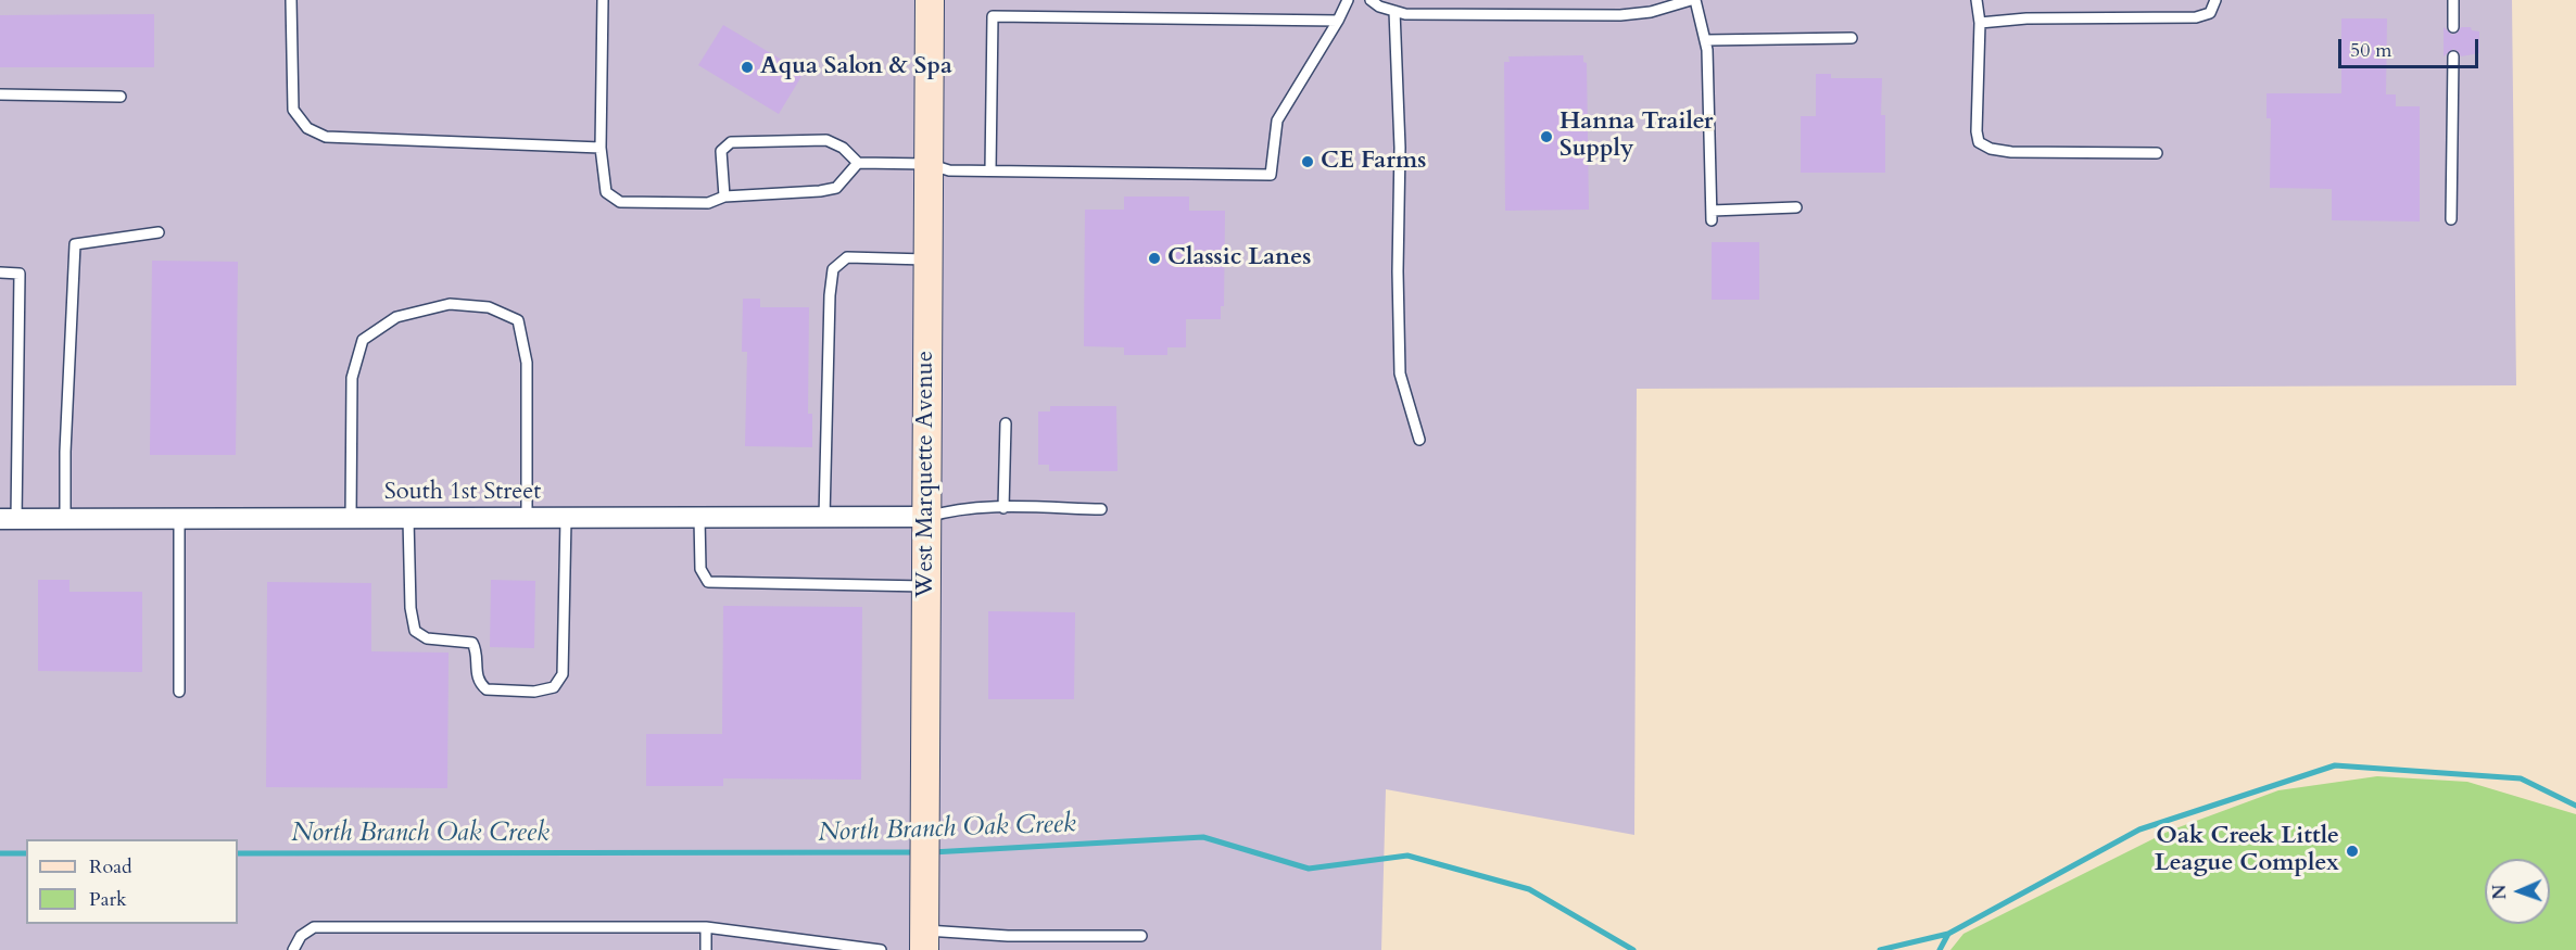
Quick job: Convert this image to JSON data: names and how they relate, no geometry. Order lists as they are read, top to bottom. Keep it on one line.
{"streets":{"street":["West Marquette Avenue","South 1st Street"]},"crossings":[["West Marquette Avenue","South 1st Street"]],"water":["North Branch Oak Creek"],"places":["Aqua Salon & Spa","Hanna Trailer Supply","CE Farms","Classic Lanes","Oak Creek Little League Complex"],"legend":["Road","Park"],"scale_bar":"50 m","north":"left"}
